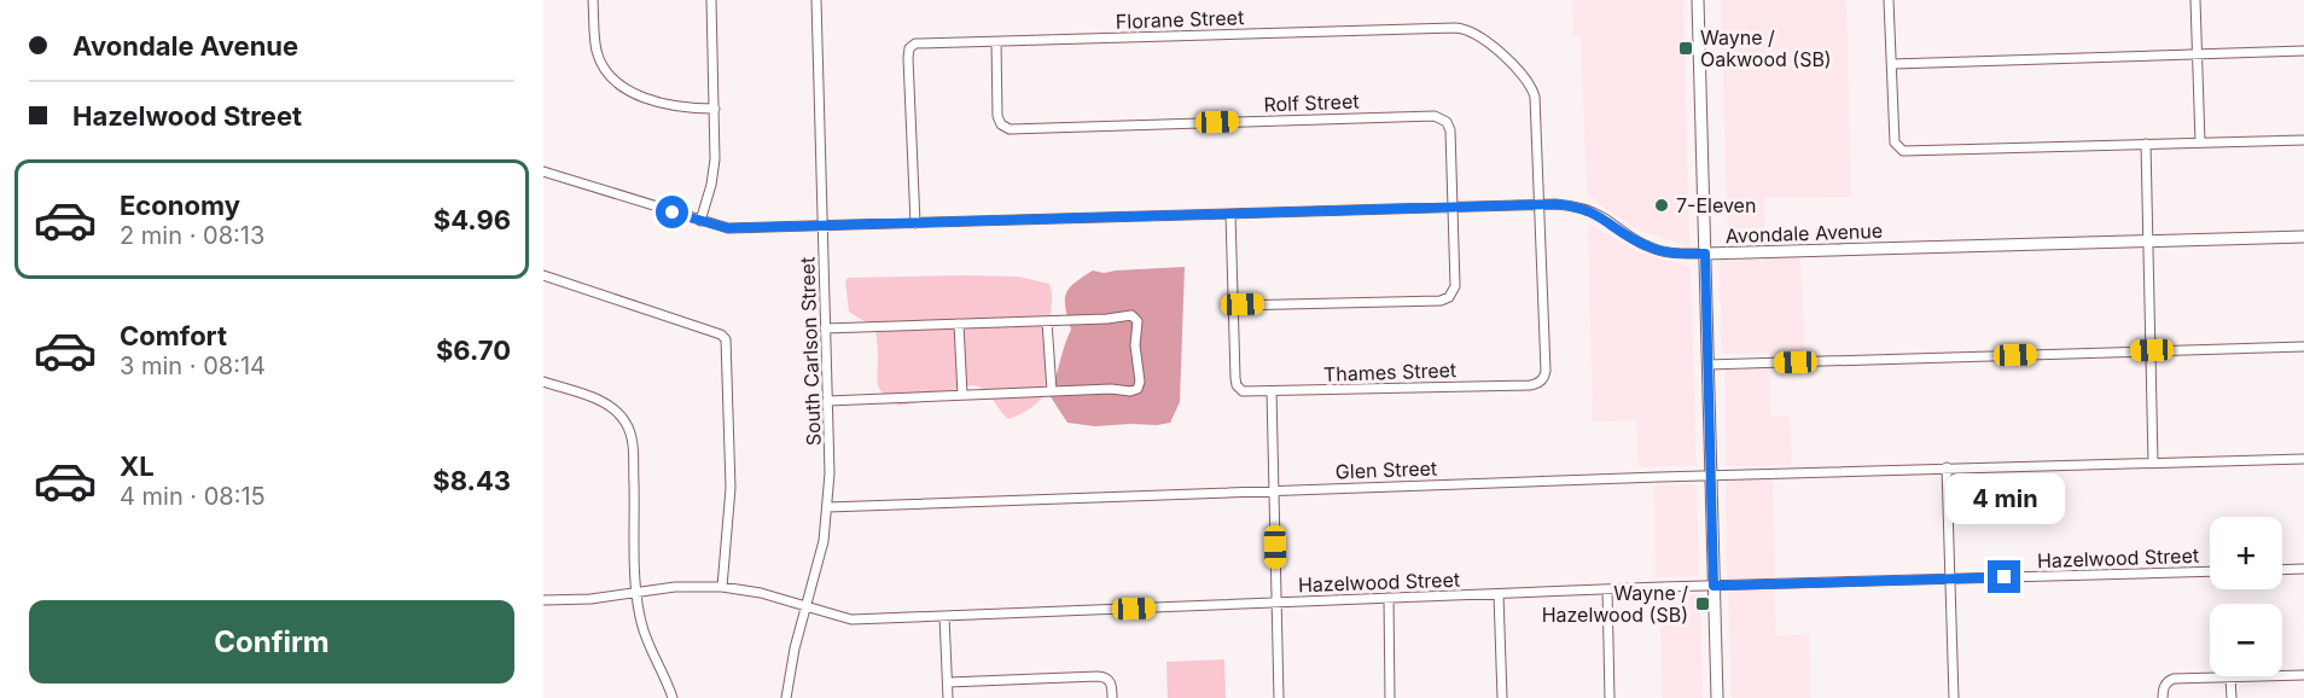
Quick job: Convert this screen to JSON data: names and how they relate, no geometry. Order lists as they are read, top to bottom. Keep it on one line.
{"streets":{"main road":["Avondale Avenue"],"street":["Florane Street","Rolf Street","South Carlson Street","Thames Street","Glen Street","Hazelwood Street"]},"crossings":[["Florane Street","Rolf Street"],["Florane Street","Avondale Avenue"],["Florane Street","Thames Street"],["Rolf Street","Avondale Avenue"],["Avondale Avenue","South Carlson Street"],["Avondale Avenue","Thames Street"],["South Carlson Street","Glen Street"],["South Carlson Street","Hazelwood Street"]],"places":{"transit":["Wayne / Oakwood (SB)","Wayne / Hazelwood (SB)"],"other":["7-Eleven"]},"page":{"banner":["Avondale Avenue","Hazelwood Street"],"list":[{"name":"Economy","note":"2 min · 08:13","value":"$4.96"},{"name":"Comfort","note":"3 min · 08:14","value":"$6.70"},{"name":"XL","note":"4 min · 08:15","value":"$8.43"}],"bubble":"4 min","map_buttons":["+","−"],"buttons":"Confirm"}}
